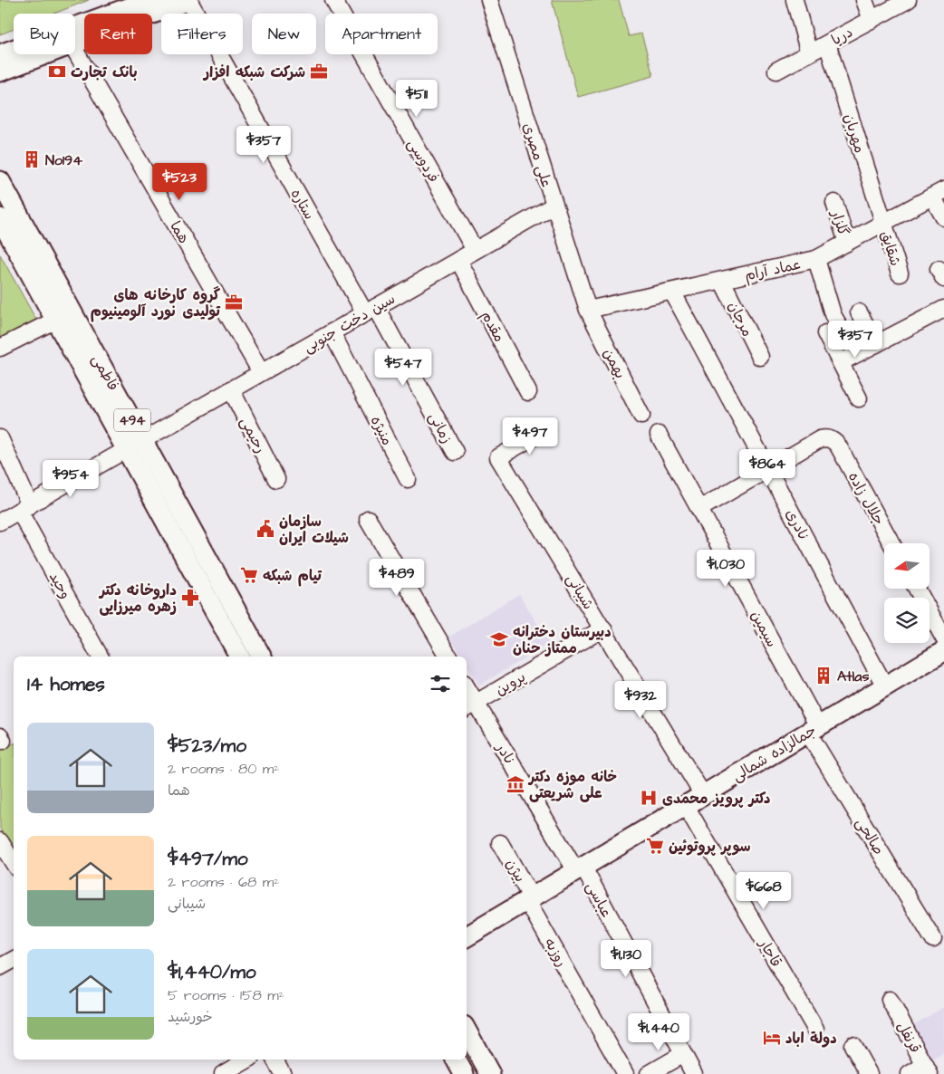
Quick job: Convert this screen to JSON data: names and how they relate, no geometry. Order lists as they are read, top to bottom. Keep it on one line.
{"streets":{"main road":["فاطمی","494","جمالزاده شمالی"],"street":["دریا","مهربان","علی مصری","فردوسی","ستاره","گلزار","هما","شقایق","عماد آرام","مرجان","سین دخت جنوبی","مقدم","بهمن","زمانی","منیژه","رحیمی","جلال زاده","نادری","وحید","شیبانی","سیمین","پروین","نادر","صالحی","بیژن","عباسی","روزبه","قاجار","قرنفل"]},"crossings":[["دریا","مهربان"],["مهربان","شقایق"],["مهربان","عماد آرام"],["علی مصری","عماد آرام"],["علی مصری","سین دخت جنوبی"],["علی مصری","بهمن"],["فردوسی","سین دخت جنوبی"],["ستاره","سین دخت جنوبی"],["ستاره","زمانی"],["گلزار","عماد آرام"],["هما","سین دخت جنوبی"],["شقایق","عماد آرام"],["عماد آرام","مرجان"],["عماد آرام","بهمن"],["عماد آرام","نادری"],["سین دخت جنوبی","مقدم"],["سین دخت جنوبی","فاطمی"],["سین دخت جنوبی","زمانی"],["سین دخت جنوبی","منیژه"],["سین دخت جنوبی","رحیمی"],["سین دخت جنوبی","وحید"],["جلال زاده","نادری"],["نادری","جمالزاده شمالی"],["شیبانی","پروین"],["شیبانی","جمالزاده شمالی"],["سیمین","جمالزاده شمالی"],["سیمین","صالحی"],["پروین","نادر"],["جمالزاده شمالی","نادر"],["جمالزاده شمالی","صالحی"],["جمالزاده شمالی","بیژن"],["جمالزاده شمالی","عباسی"],["جمالزاده شمالی","روزبه"],["جمالزاده شمالی","قاجار"],["نادر","عباسی"],["بیژن","روزبه"]],"places":{"bank":["بانک تجارت"],"office":["شرکت شبکه افزار","گروه کارخانه های تولیدی نورد آلومینیوم"],"building":["No194","Atlas"],"public building":["سازمان شیلات ایران"],"supermarket":["تیام شبکه","سوپر پروتوئین"],"pharmacy":["داروخانه دکتر زهره میرزایی"],"school or university":["دبیرستان دخترانه ممتاز حنان"],"museum":["خانه موزه دکتر علی شریعتی"],"hospital":["دکتر پرویز محمدی"],"hotel":["دولة اباد"]},"north":"left","page":{"chip":["Buy","Rent","Filters","New","Apartment"],"price":["$511","$357","$523","$357","$547","$497","$864","$954","$1,030","$489","$932","$668","$1,130","$1,440"],"heading":"14 homes","list":[{"name":"$523/mo","note":"2 rooms · 80 m² · هما"},{"name":"$497/mo","note":"2 rooms · 68 m² · شیبانی"},{"name":"$1,440/mo","note":"5 rooms · 158 m² · خورشید"}]}}
